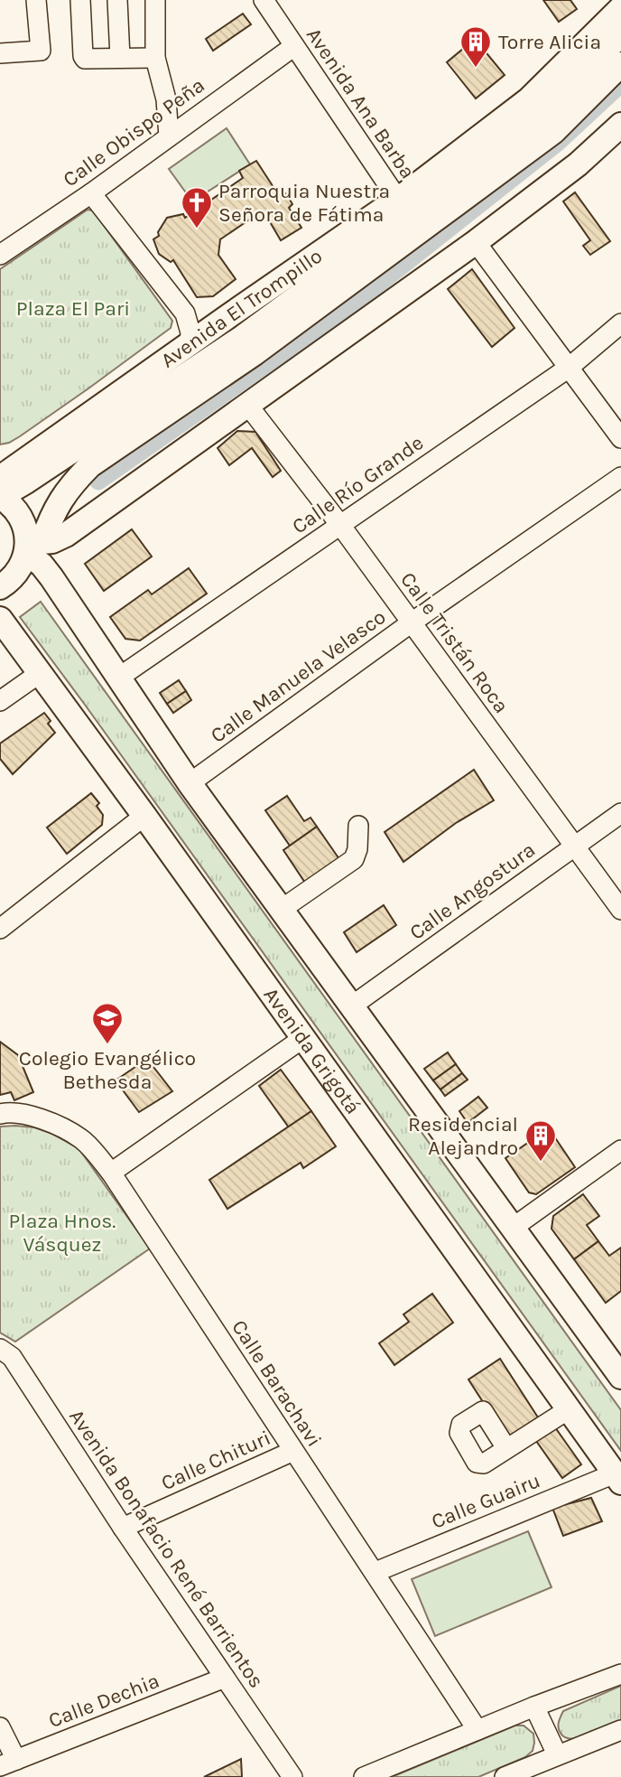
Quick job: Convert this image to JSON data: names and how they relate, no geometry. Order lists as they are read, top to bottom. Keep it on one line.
{"streets":{"main road":["Avenida El Trompillo","Avenida Grigotá"],"street":["Avenida Ana Barba","Calle Obispo Peña","Calle Río Grande","Calle Tristán Roca","Calle Manuela Velasco","Calle Angostura","Calle Barachavi","Calle Chituri","Calle Guairu","Avenida Bonafacio René Barrientos","Calle Dechia"]},"crossings":[["Avenida Ana Barba","Calle Obispo Peña"],["Avenida Ana Barba","Avenida El Trompillo"],["Calle Río Grande","Calle Tristán Roca"],["Calle Tristán Roca","Calle Manuela Velasco"],["Calle Tristán Roca","Calle Angostura"],["Avenida Grigotá","Calle Guairu"],["Calle Barachavi","Calle Chituri"],["Calle Barachavi","Calle Guairu"],["Calle Chituri","Avenida Bonafacio René Barrientos"],["Avenida Bonafacio René Barrientos","Calle Dechia"]],"parks":["Plaza El Pari","Plaza Hnos. Vásquez"],"places":{"building":["Torre Alicia","Residencial Alejandro"],"church":["Parroquia Nuestra Señora de Fátima"],"school or university":["Colegio Evangélico Bethesda"]}}
